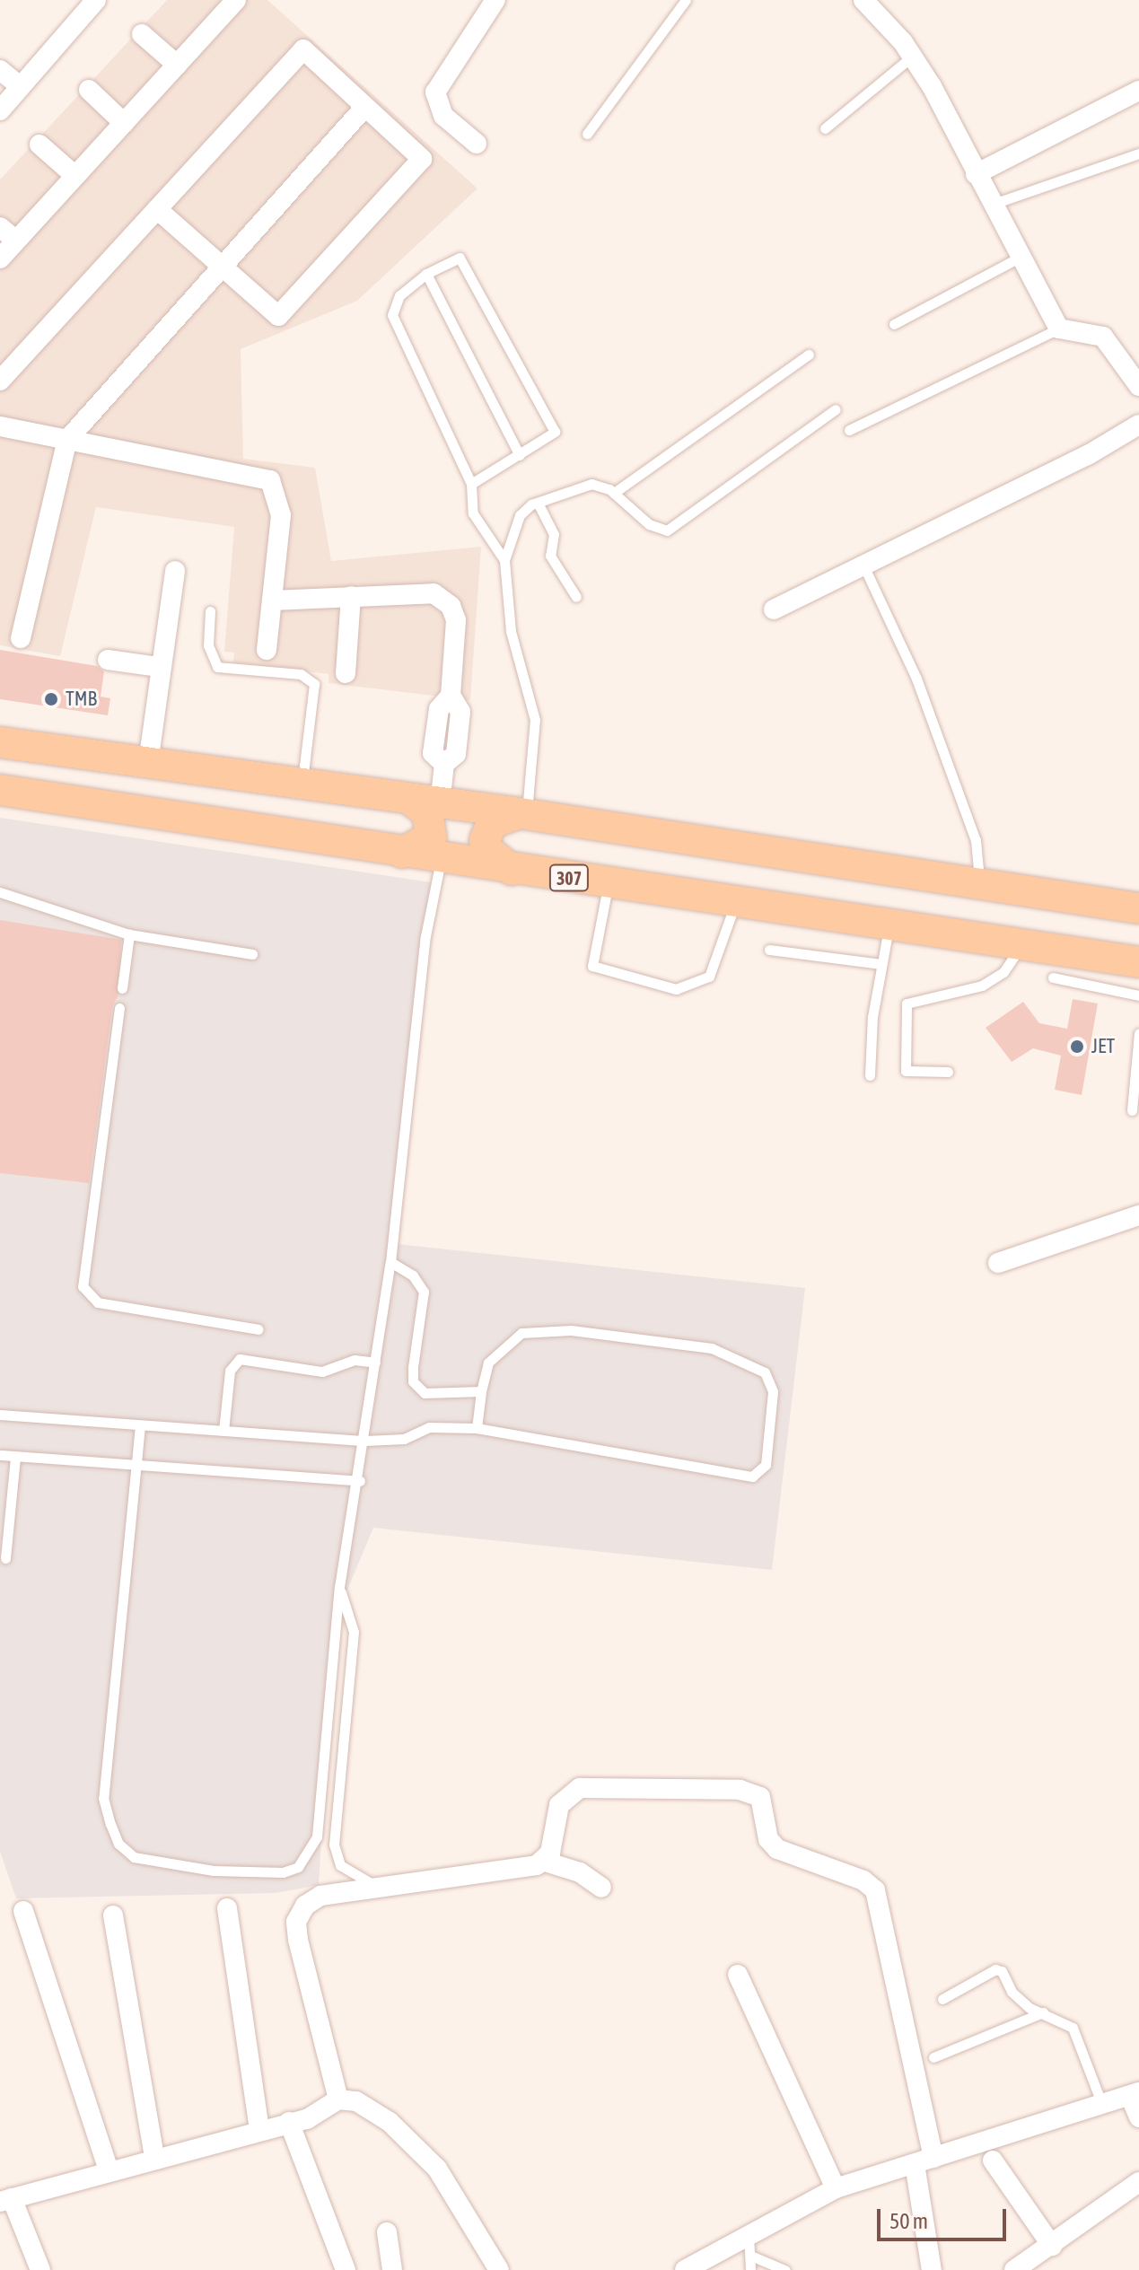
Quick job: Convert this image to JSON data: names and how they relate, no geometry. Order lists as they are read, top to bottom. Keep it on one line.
{"streets":{"main road":["307"]},"places":["TMB","JET"],"scale_bar":"50 m"}
